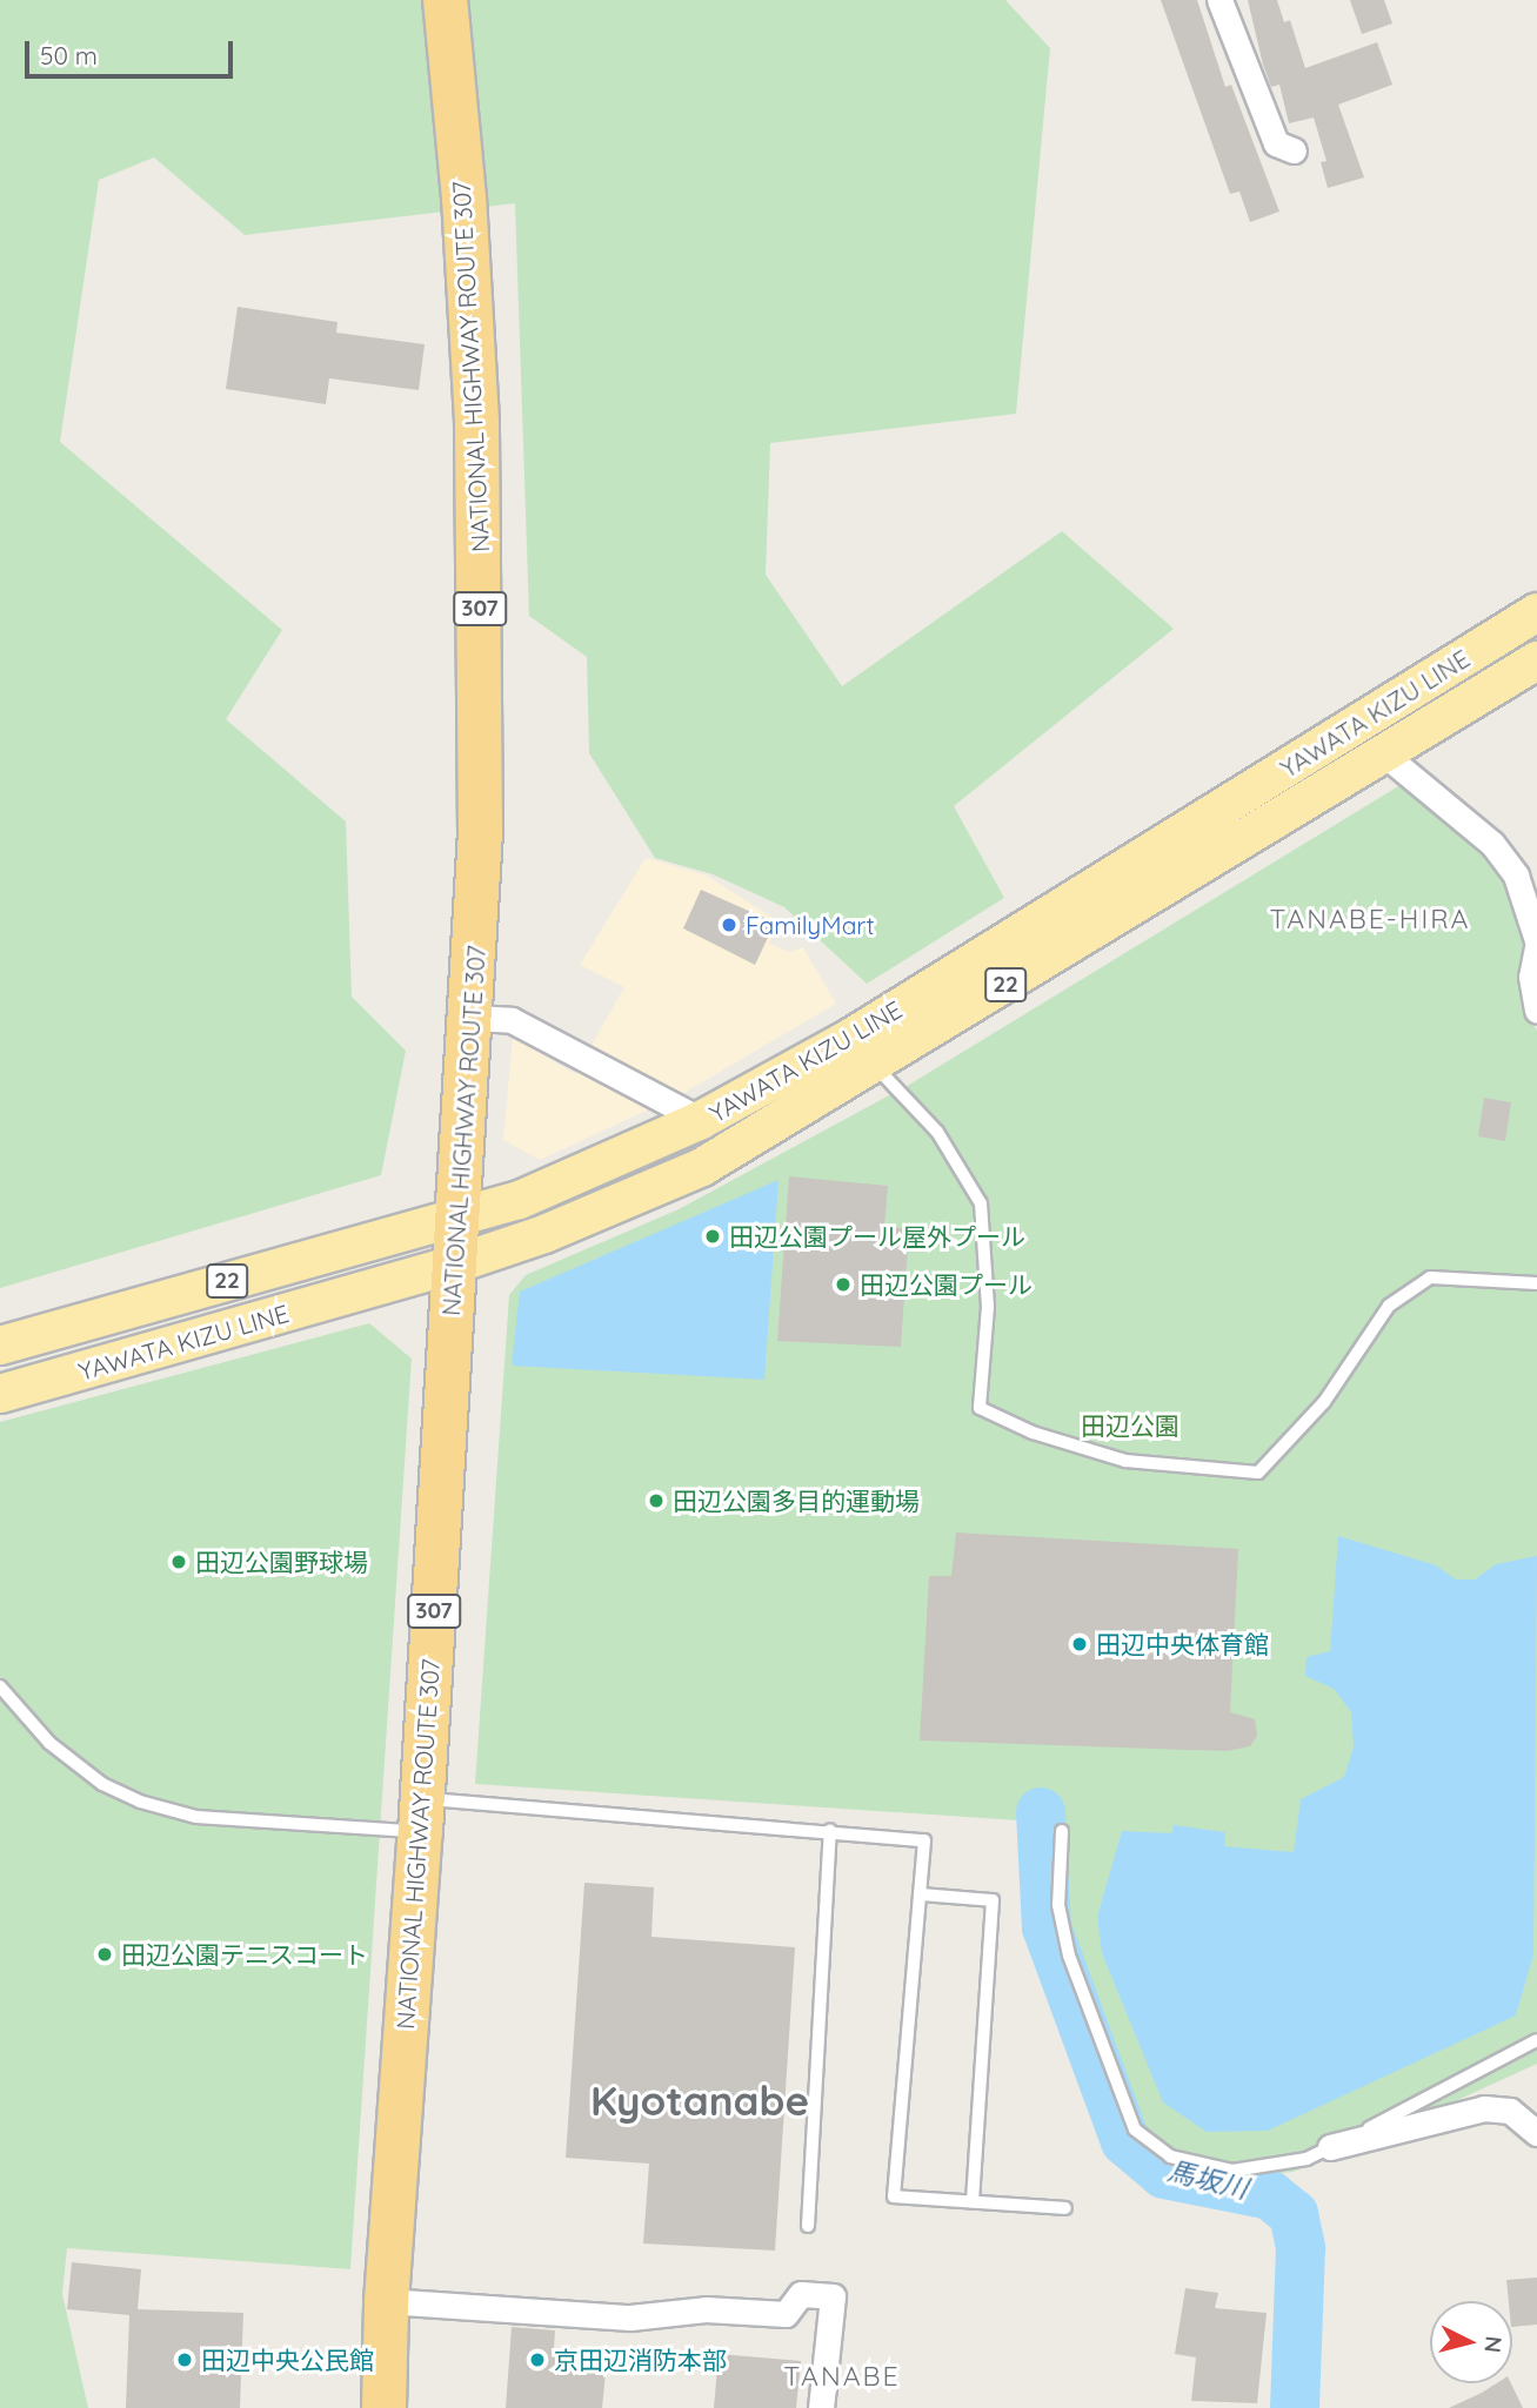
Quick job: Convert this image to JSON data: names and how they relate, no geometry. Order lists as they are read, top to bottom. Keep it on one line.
{"streets":{"highway":["NATIONAL HIGHWAY ROUTE 307","307"],"main road":["YAWATA KIZU LINE","22"]},"crossings":[["NATIONAL HIGHWAY ROUTE 307","YAWATA KIZU LINE"]],"districts":["TANABE-HIRA","Kyotanabe","TANABE"],"water":["馬坂川"],"parks":["田辺公園"],"places":["FamilyMart","田辺公園プール屋外プール","田辺公園プール","田辺公園多目的運動場","田辺公園野球場","田辺中央体育館","田辺公園テニスコート","田辺中央公民館","京田辺消防本部"],"scale_bar":"50 m","north":"right"}
